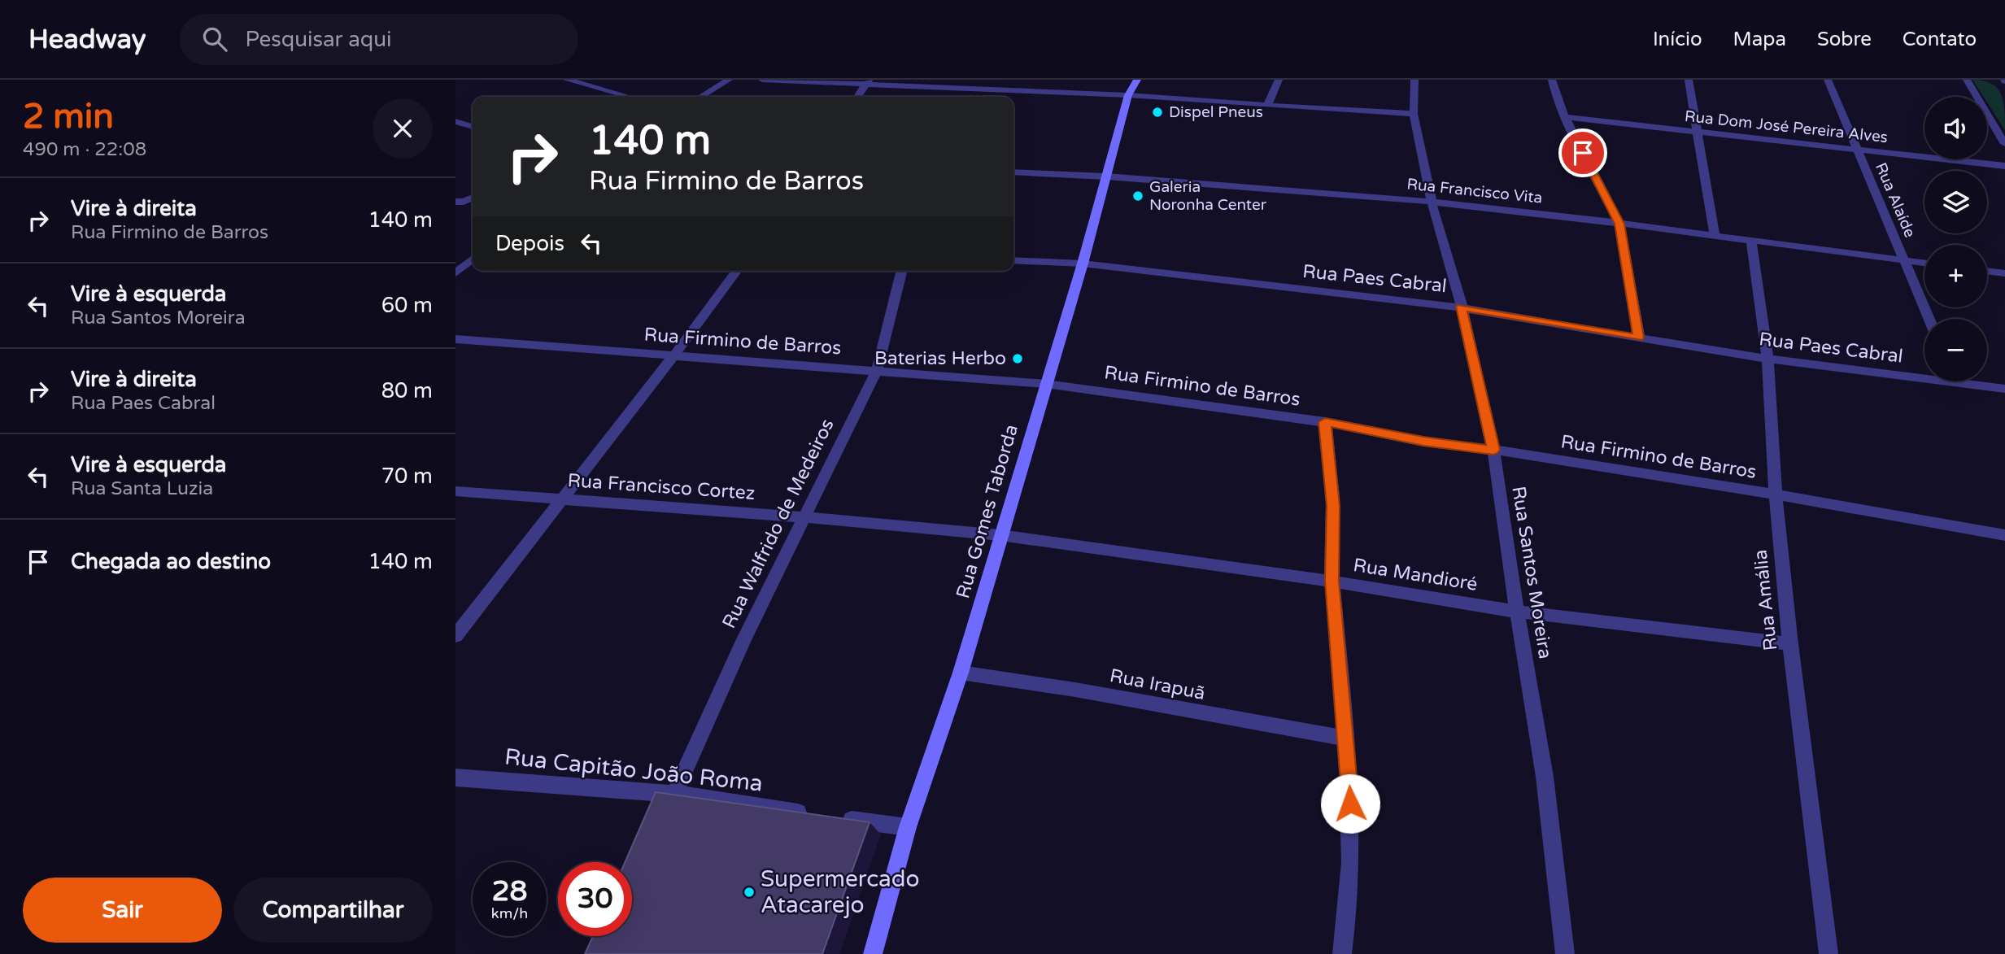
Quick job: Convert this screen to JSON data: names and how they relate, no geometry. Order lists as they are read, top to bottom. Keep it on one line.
{"streets":{"main road":["Rua Gomes Taborda"],"street":["Rua Dom José Pereira Alves","Rua Francisco Vita","Rua Alaíde","Rua Paes Cabral","Rua Firmino de Barros","Rua Francisco Cortez","Rua Walfrido de Medeiros","Rua Santos Moreira","Rua Mandioré","Rua Amália","Rua Irapuã","Rua Capitão João Roma"]},"crossings":[["Rua Dom José Pereira Alves","Rua Alaíde"],["Rua Francisco Vita","Rua Alaíde"],["Rua Francisco Vita","Rua Gomes Taborda"],["Rua Francisco Vita","Rua Santos Moreira"],["Rua Francisco Vita","Rua Amália"],["Rua Paes Cabral","Rua Gomes Taborda"],["Rua Paes Cabral","Rua Santos Moreira"],["Rua Paes Cabral","Rua Amália"],["Rua Firmino de Barros","Rua Gomes Taborda"],["Rua Firmino de Barros","Rua Walfrido de Medeiros"],["Rua Firmino de Barros","Rua Santos Moreira"],["Rua Firmino de Barros","Rua Amália"],["Rua Francisco Cortez","Rua Gomes Taborda"],["Rua Francisco Cortez","Rua Walfrido de Medeiros"],["Rua Francisco Cortez","Rua Mandioré"],["Rua Gomes Taborda","Rua Mandioré"],["Rua Gomes Taborda","Rua Irapuã"],["Rua Gomes Taborda","Rua Capitão João Roma"],["Rua Walfrido de Medeiros","Rua Capitão João Roma"],["Rua Santos Moreira","Rua Mandioré"],["Rua Mandioré","Rua Amália"]],"places":["Dispel Pneus","Galeria Noronha Center","Baterias Herbo","Supermercado Atacarejo"],"page":{"header":"Headway","search":"Pesquisar aqui","nav":["Início","Mapa","Sobre","Contato"],"heading":["2 min","490 m · 22:08"],"map_buttons":["+","−"],"turn":["140 m","Rua Firmino de Barros"],"list":[{"name":"Vire à direita","note":"Rua Firmino de Barros","value":"140 m"},{"name":"Vire à esquerda","note":"Rua Santos Moreira","value":"60 m"},{"name":"Vire à direita","note":"Rua Paes Cabral","value":"80 m"},{"name":"Vire à esquerda","note":"Rua Santa Luzia","value":"70 m"},{"name":"Chegada ao destino","value":"140 m"}],"then":"Depois","speed":"28 km/h","limit":"30","buttons":["Sair","Compartilhar"]}}
